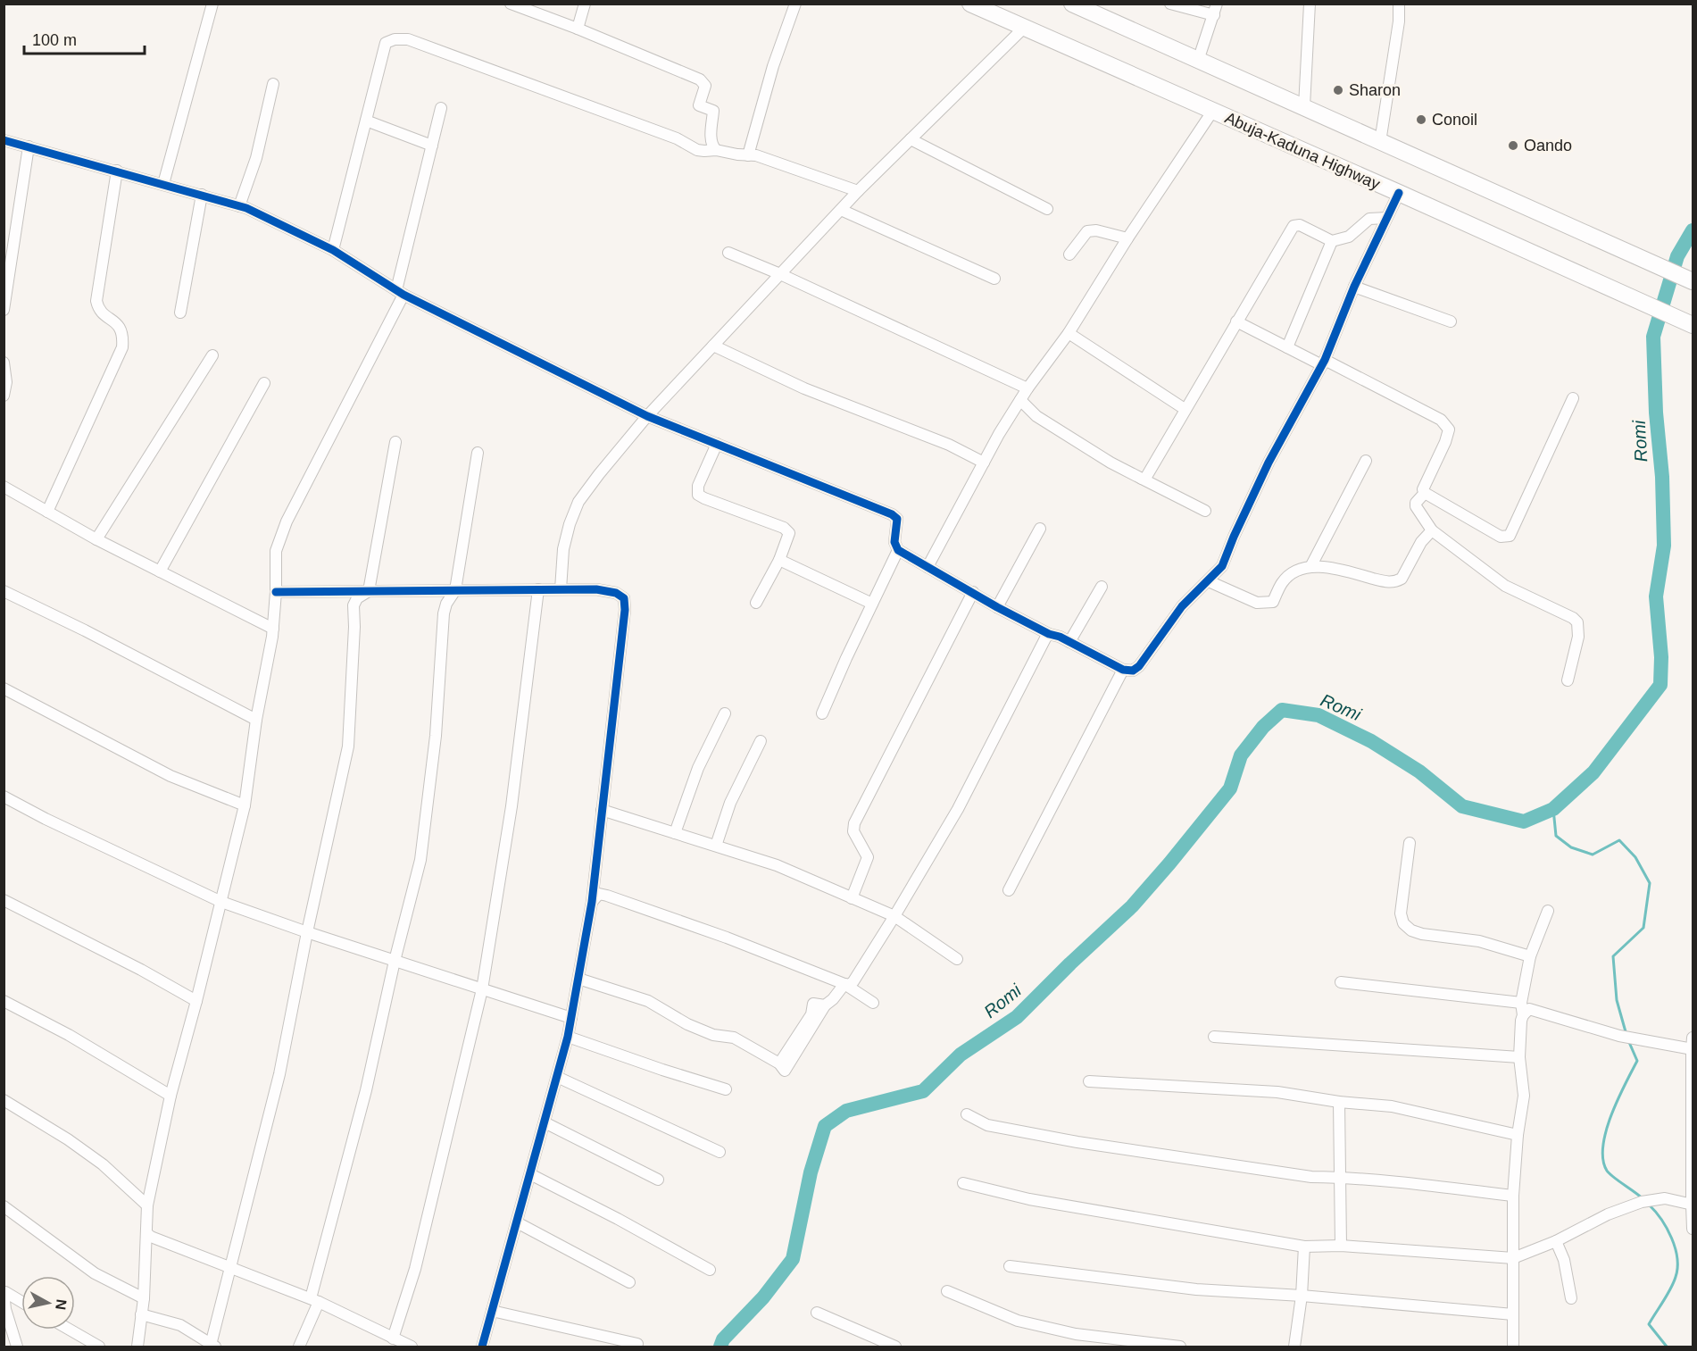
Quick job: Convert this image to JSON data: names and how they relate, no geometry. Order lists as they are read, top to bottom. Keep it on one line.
{"streets":{"highway":["Abuja-Kaduna Highway"]},"water":["Romi"],"places":["Sharon","Conoil","Oando"],"scale_bar":"100 m","north":"right"}
